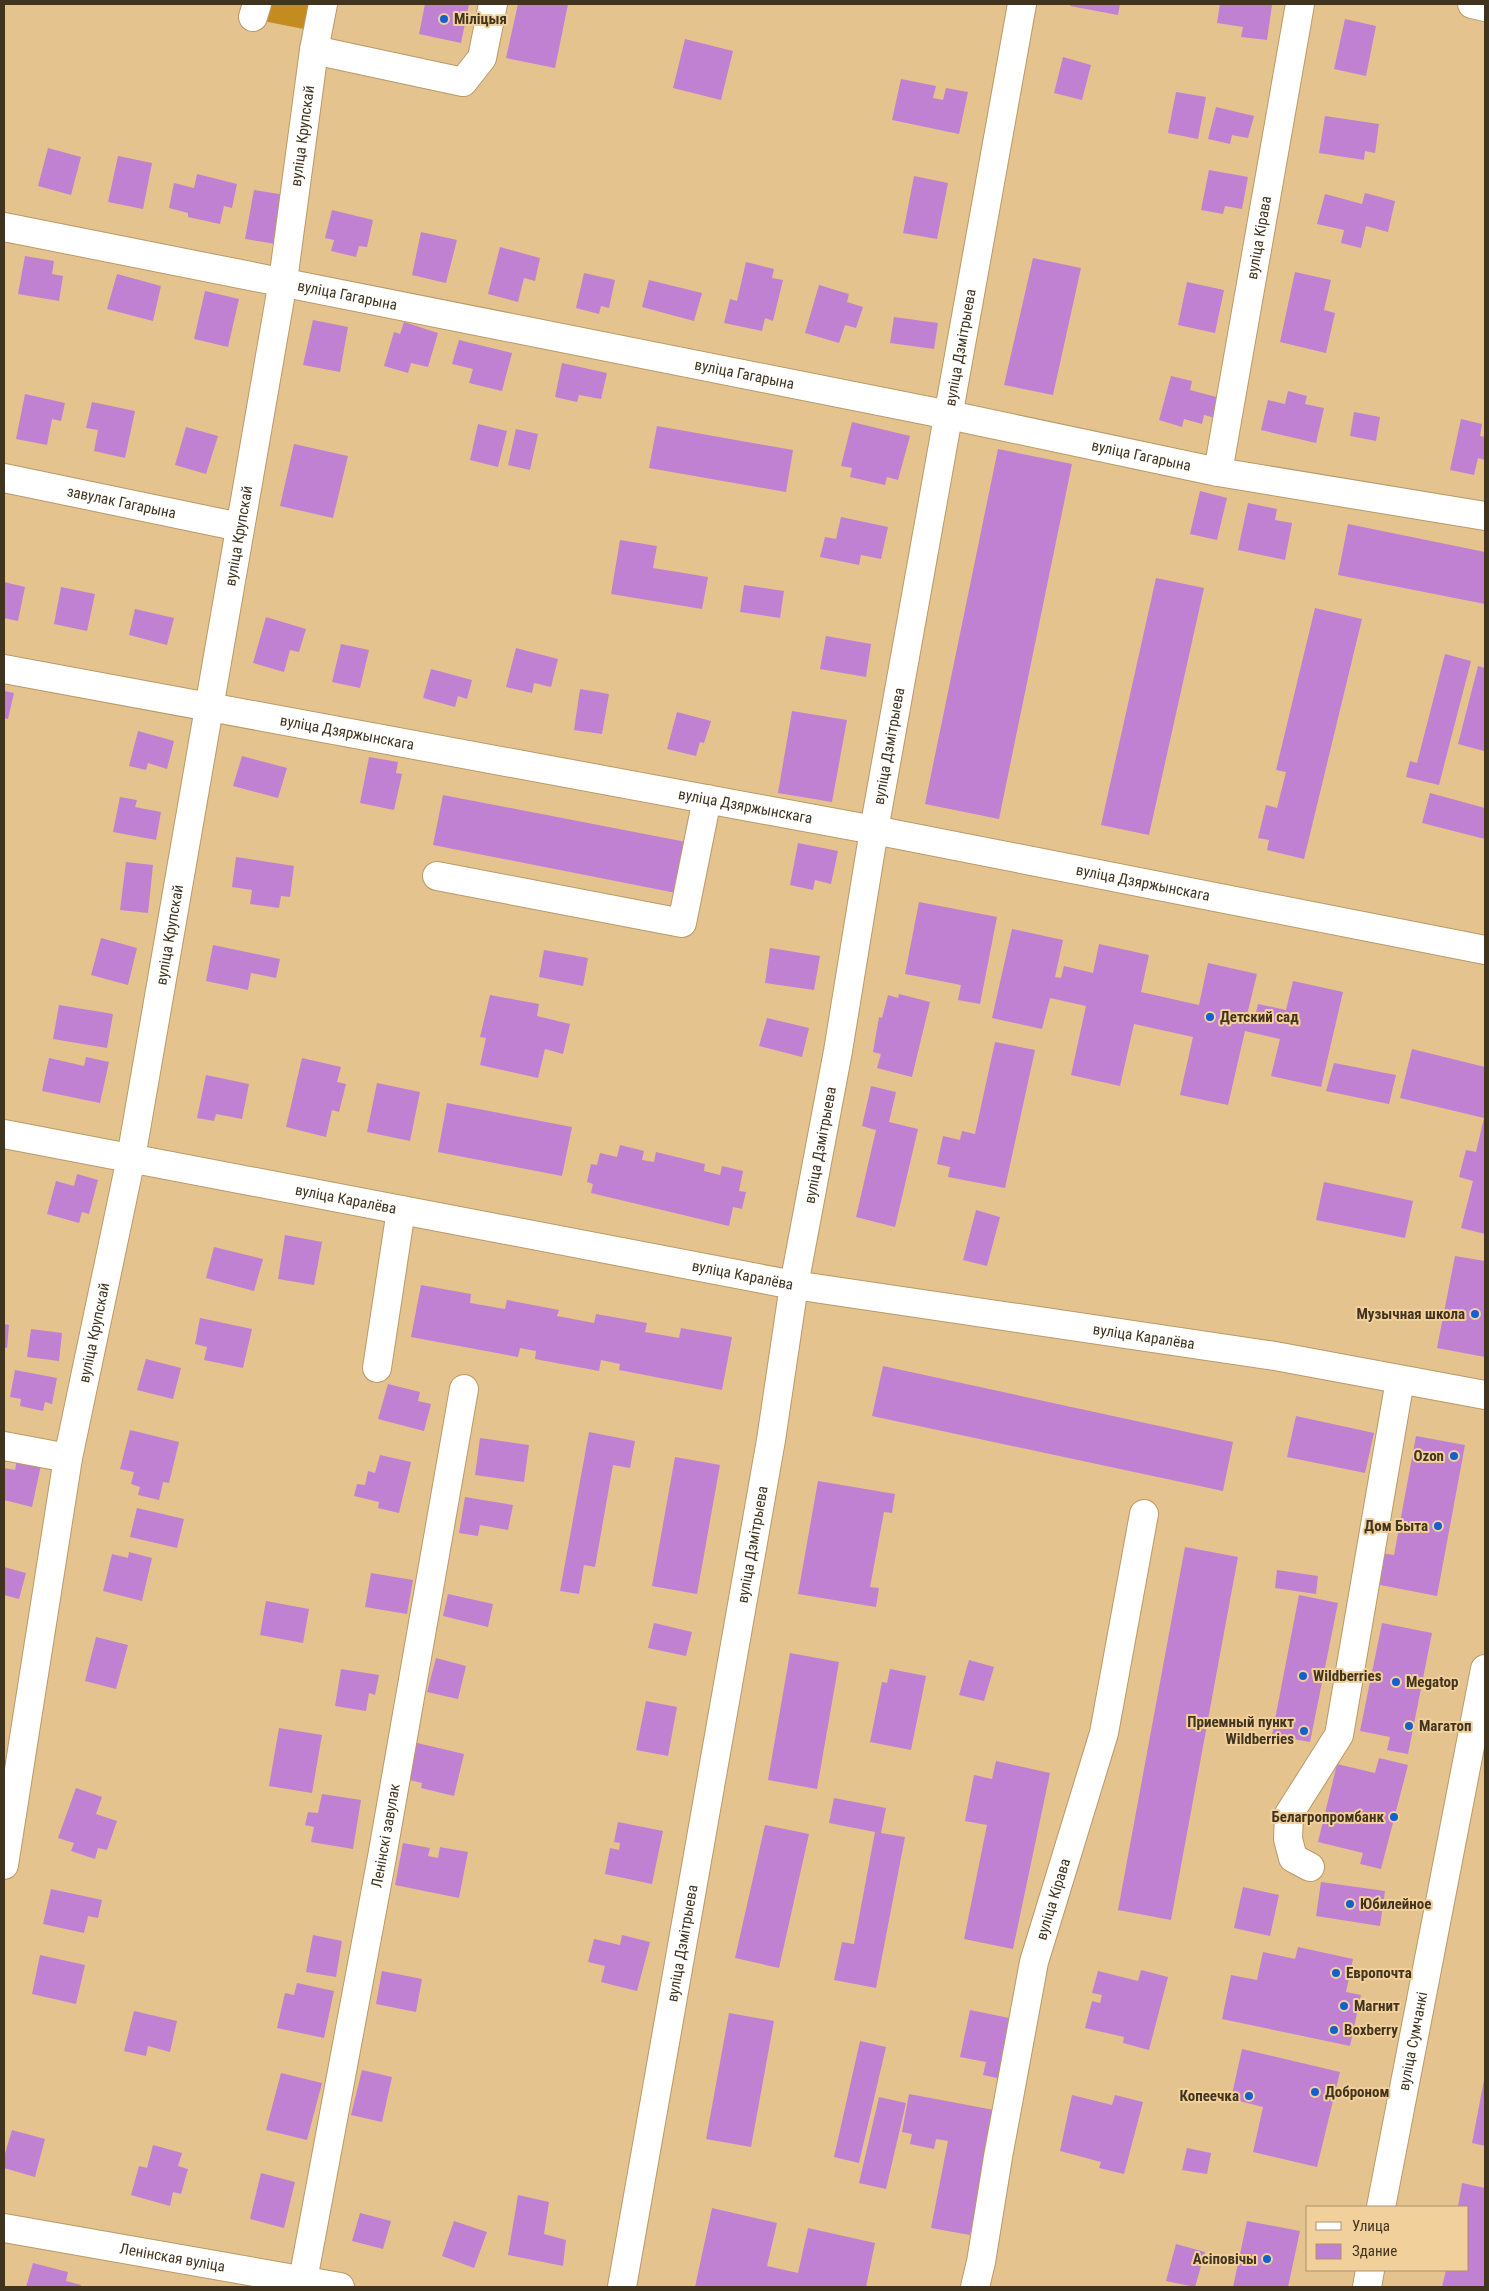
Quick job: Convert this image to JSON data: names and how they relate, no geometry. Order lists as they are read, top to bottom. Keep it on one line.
{"streets":{"street":["вуліца Крупскай","вуліца Кірава","вуліца Гагарына","вуліца Дзмітрыева","завулак Гагарына","вуліца Дзяржынскага","вуліца Каралёва","Ленінскі завулак","вуліца Сумчанкі","Ленінская вуліца"]},"crossings":[["вуліца Крупскай","вуліца Гагарына"],["вуліца Крупскай","завулак Гагарына"],["вуліца Крупскай","вуліца Дзяржынскага"],["вуліца Крупскай","вуліца Каралёва"],["вуліца Кірава","вуліца Гагарына"],["вуліца Гагарына","вуліца Дзмітрыева"],["вуліца Дзмітрыева","вуліца Дзяржынскага"],["вуліца Дзмітрыева","вуліца Каралёва"],["Ленінскі завулак","Ленінская вуліца"]],"places":["Міліцыя","Детский сад","Музычная школа","Ozon","Дом Быта","Wildberries","Megatop","Магатоп","Приемный пункт Wildberries","Белагропромбанк","Юбилейное","Европочта","Магнит","Boxberry","Доброном","Копеечка","Асіповічы"],"legend":["Улица","Здание"]}
